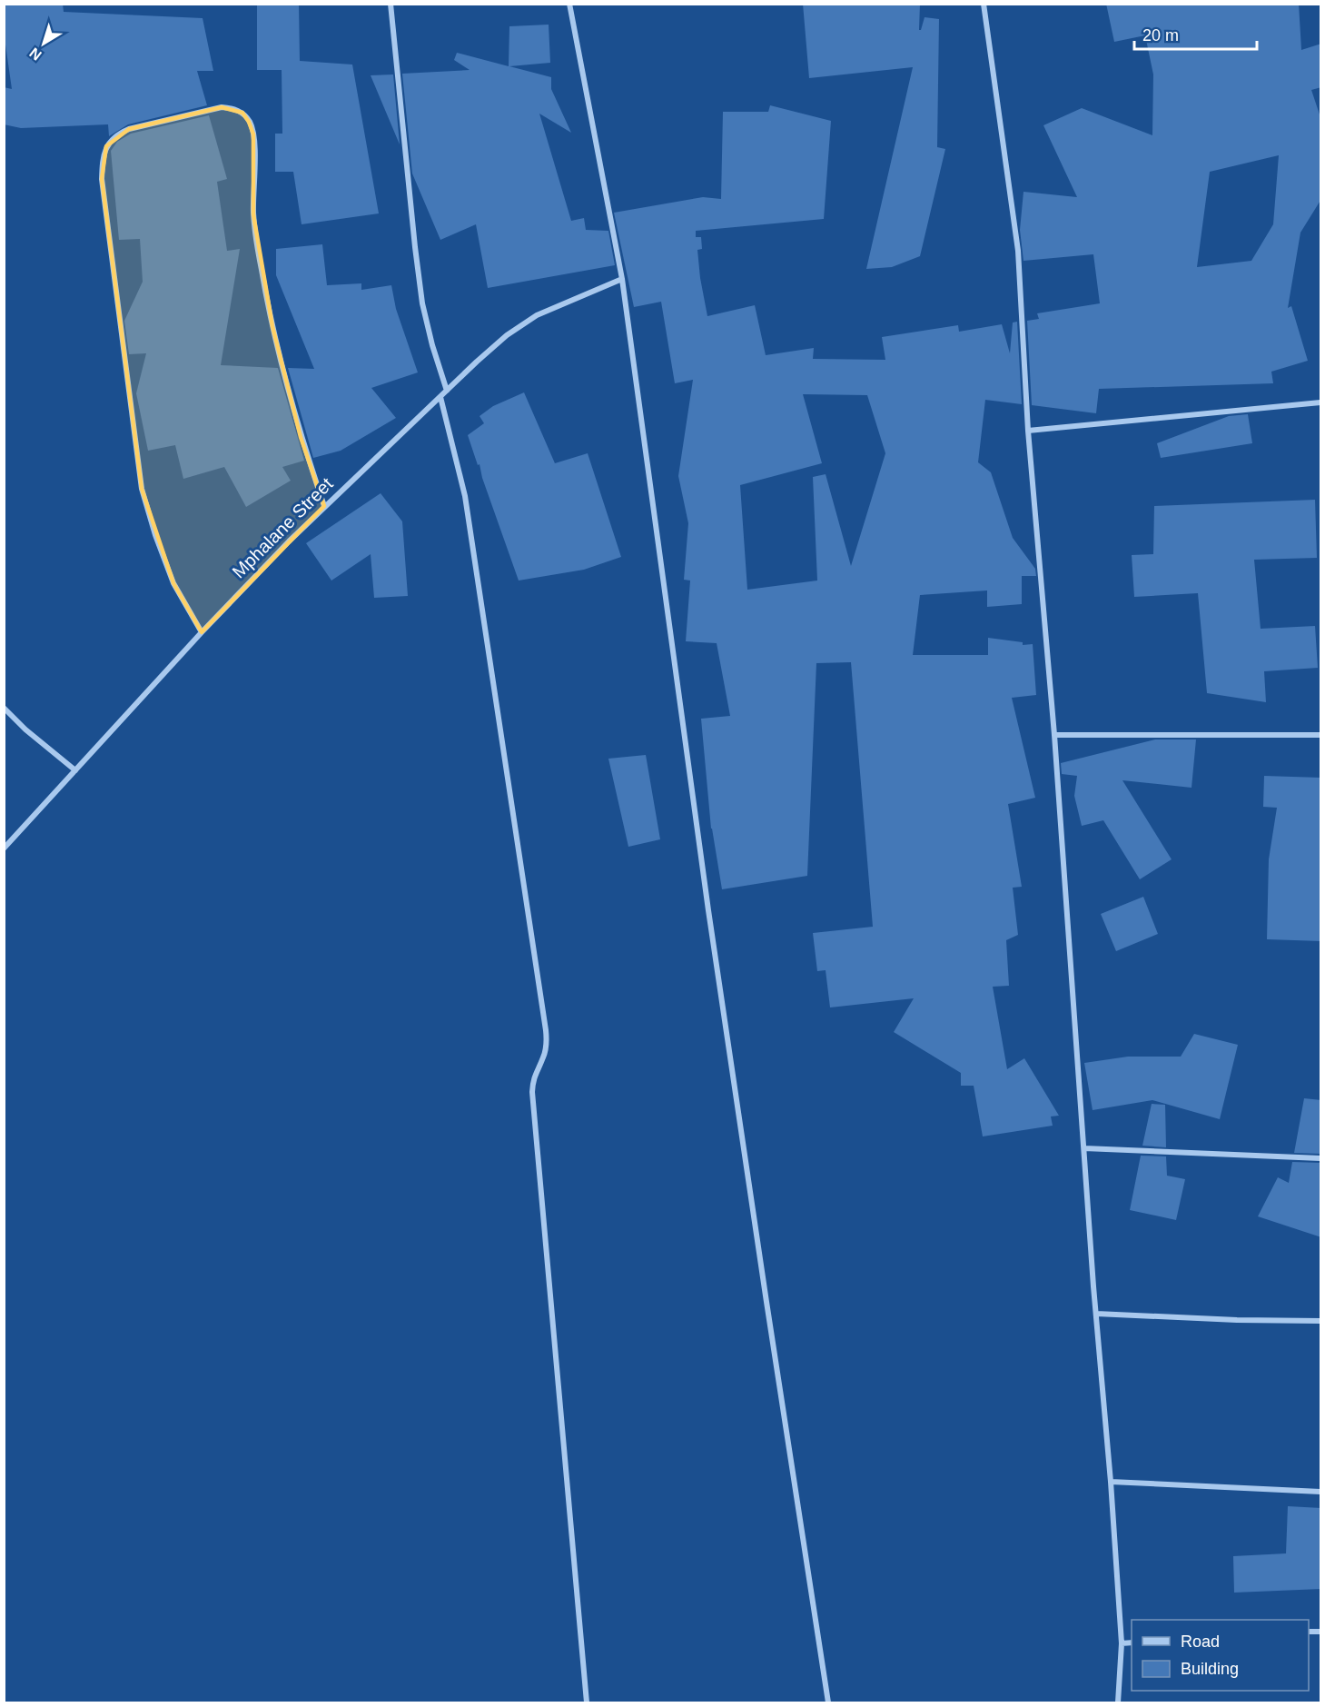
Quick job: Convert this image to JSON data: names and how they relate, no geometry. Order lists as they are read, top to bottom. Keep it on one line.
{"streets":{"street":["Mphalane Street"]},"legend":["Road","Building"],"scale_bar":"20 m","north":"bottom left"}
